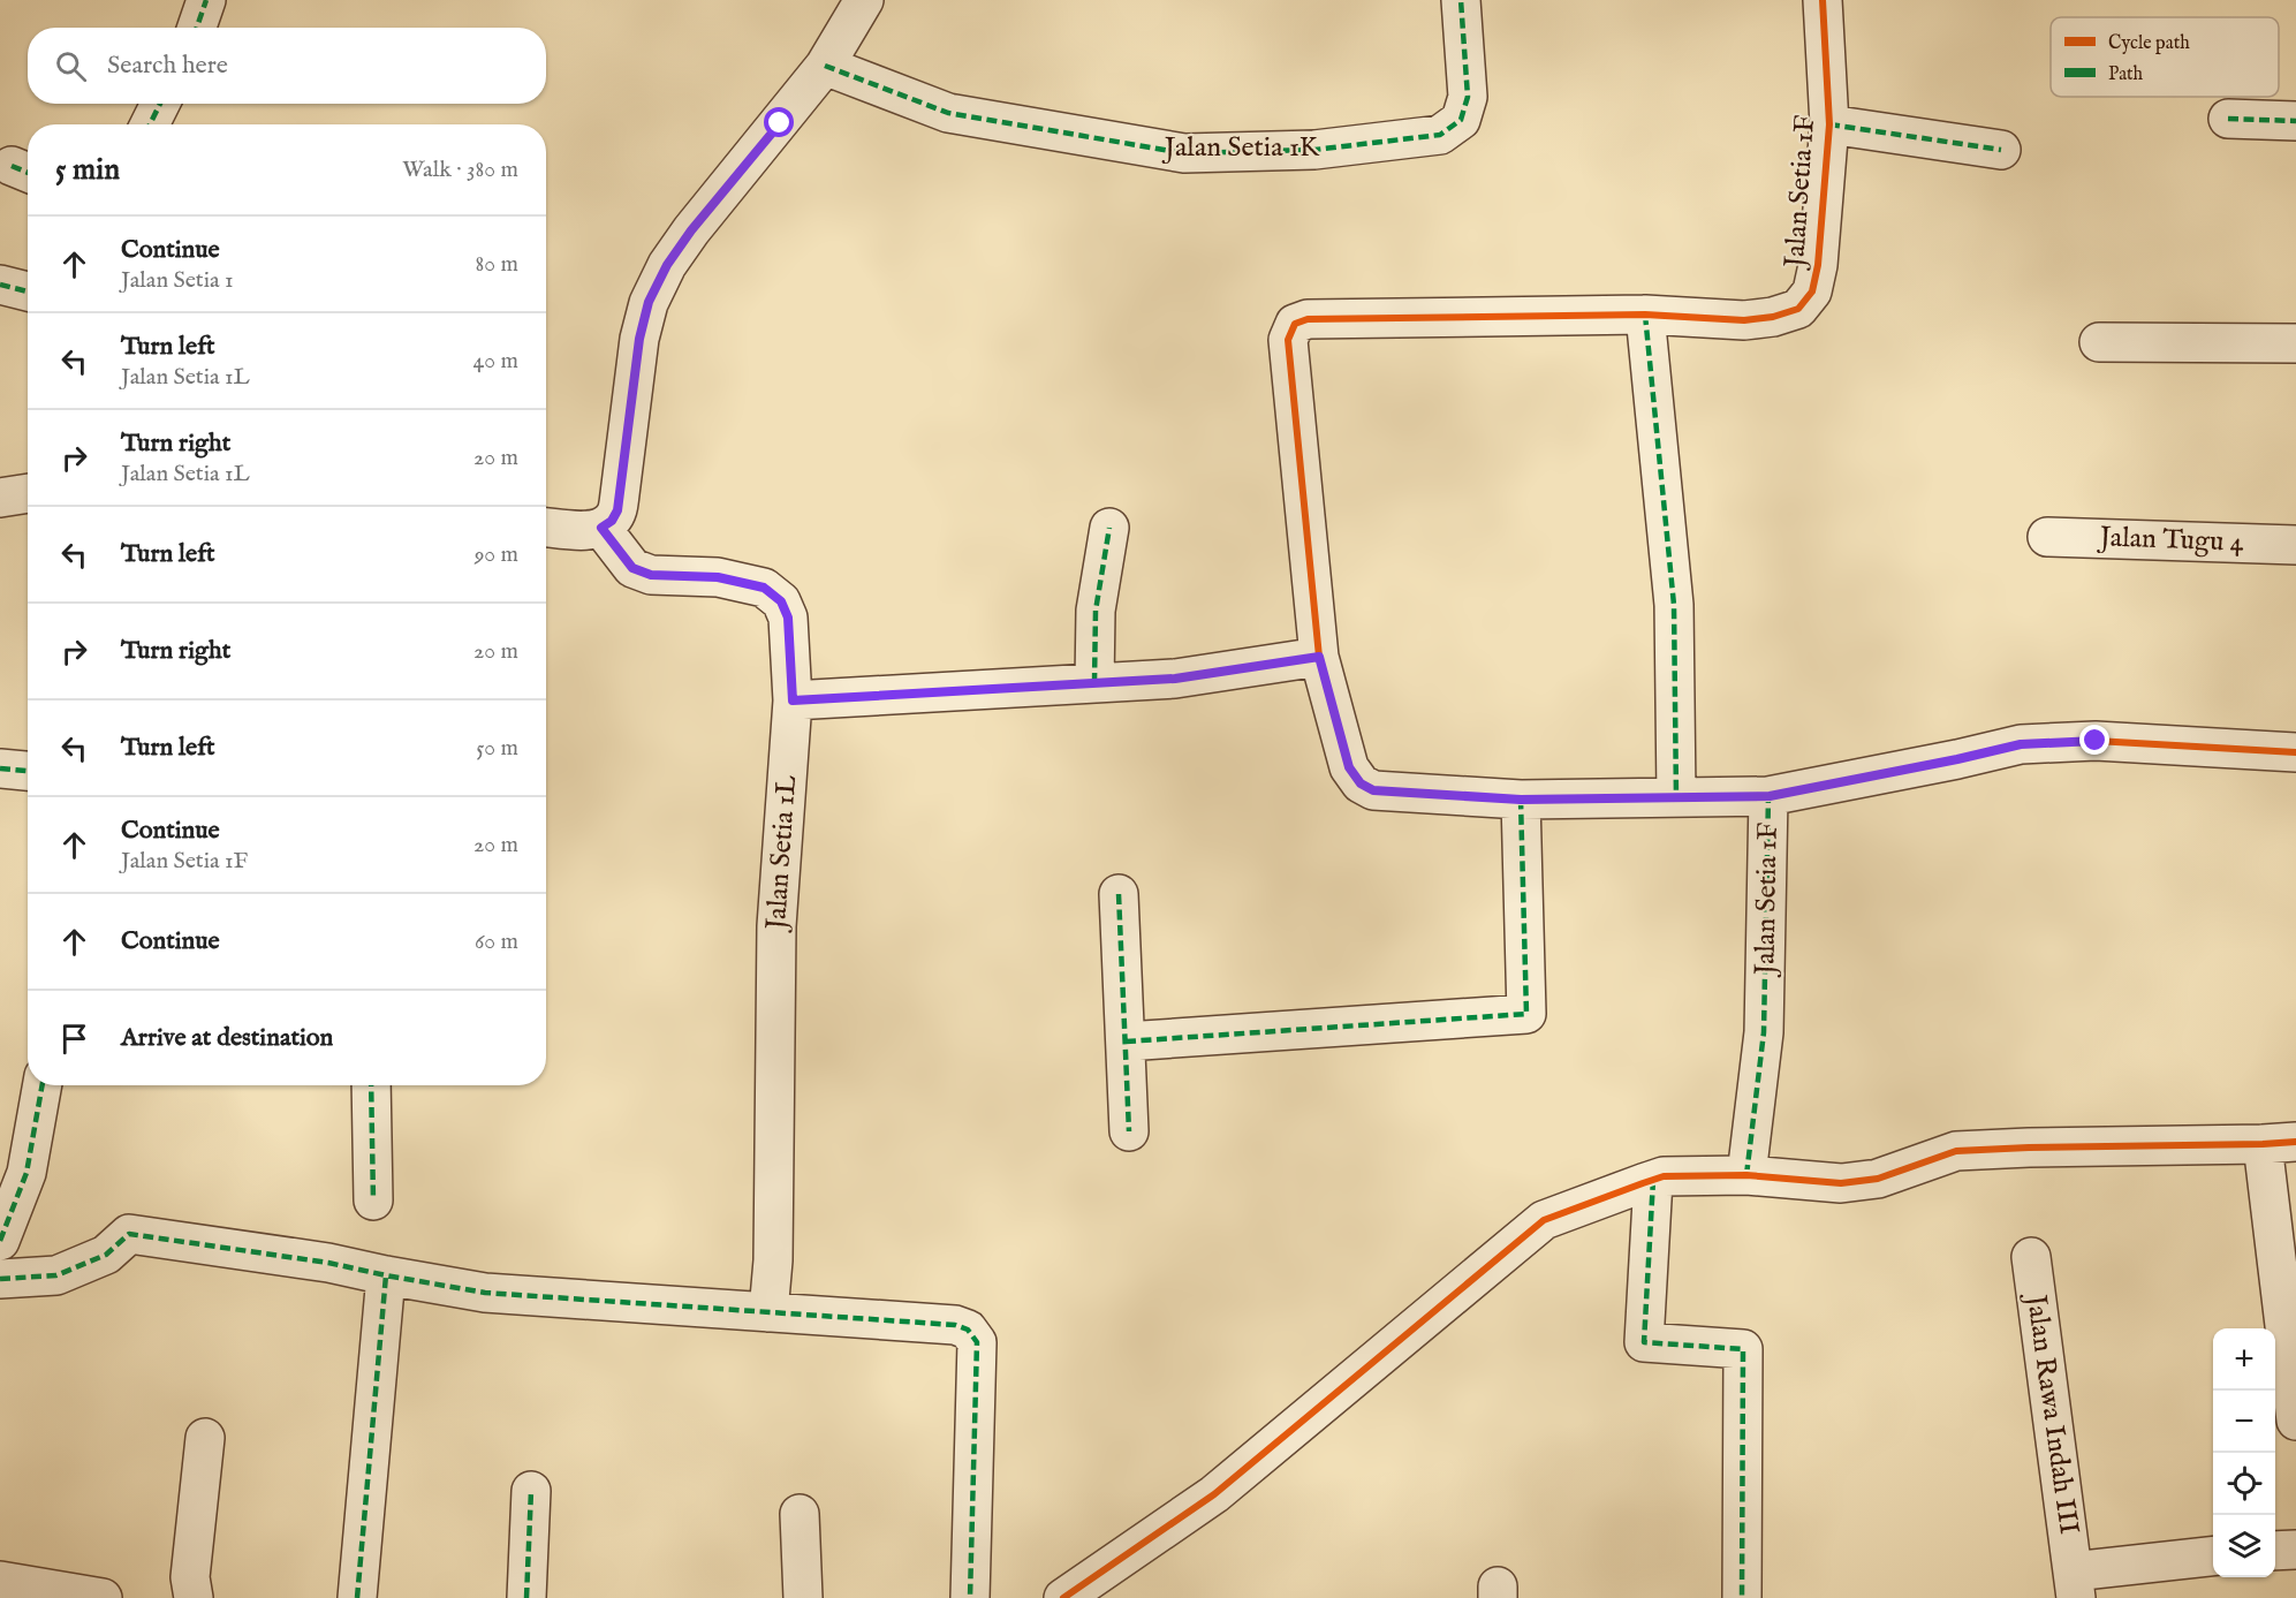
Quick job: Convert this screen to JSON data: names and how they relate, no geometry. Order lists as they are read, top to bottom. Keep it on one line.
{"streets":{"street":["Jalan Setia 1K","Jalan Setia 1F","Jalan Tugu 4","Jalan Setia 1L","Jalan Rawa Indah III"]},"legend":["Cycle path","Path"],"page":{"search":"Search here","heading":["5 min","Walk · 380 m"],"list":[["Continue","Jalan Setia 1","80 m"],["Turn left","Jalan Setia 1L","40 m"],["Turn right","Jalan Setia 1L","20 m"],["Turn left","90 m"],["Turn right","20 m"],["Turn left","50 m"],["Continue","Jalan Setia 1F","20 m"],["Continue","60 m"],"Arrive at destination"],"map_buttons":["+","−"]}}
